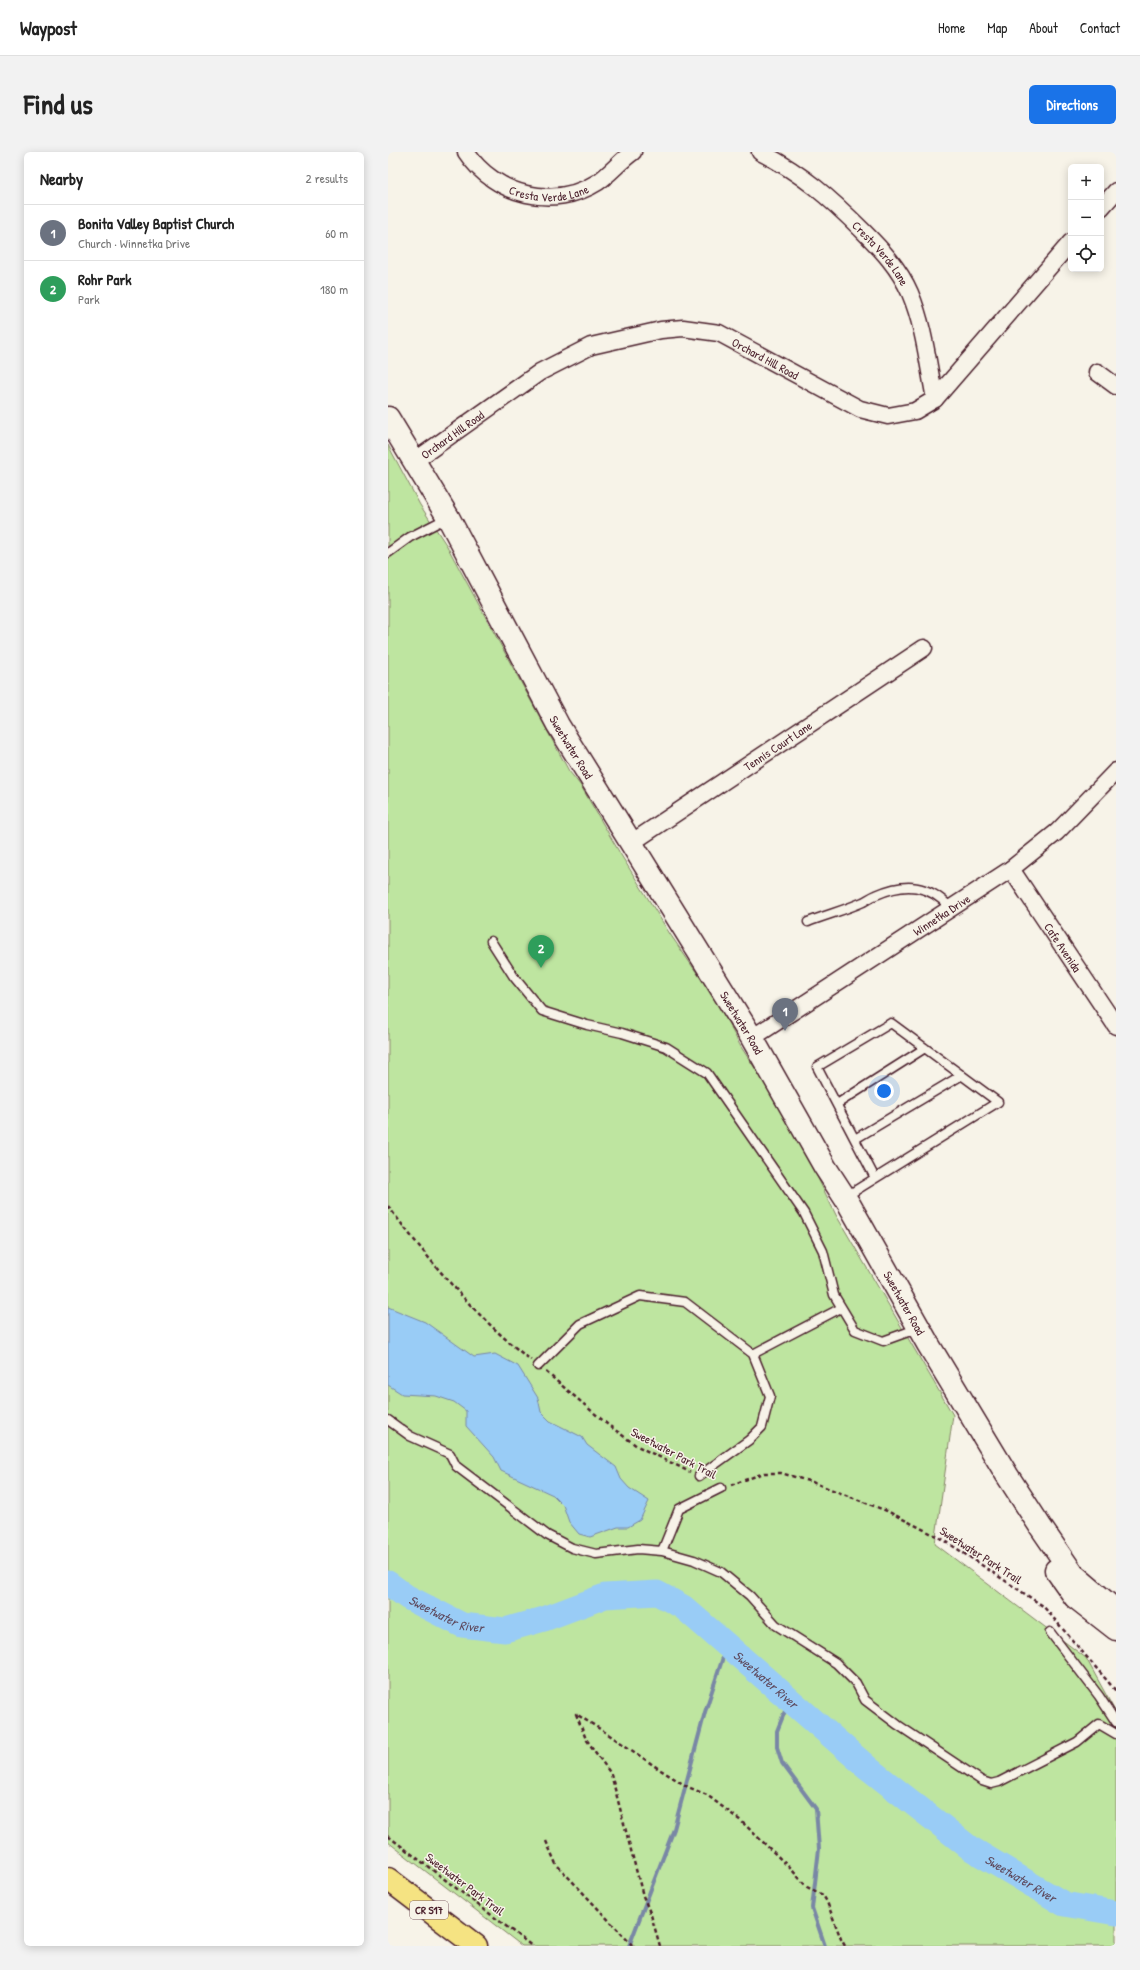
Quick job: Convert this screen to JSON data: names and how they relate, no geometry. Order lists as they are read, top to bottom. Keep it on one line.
{"streets":{"main road":["Sweetwater Road","CR S17"],"street":["Cresta Verde Lane","Orchard Hill Road","Tennis Court Lane","Winnetka Drive","Cafe Avenida"],"path":["Sweetwater Park Trail"]},"crossings":[["Cresta Verde Lane","Orchard Hill Road"],["Orchard Hill Road","Sweetwater Road"],["Sweetwater Road","Tennis Court Lane"],["Sweetwater Road","Winnetka Drive"],["Winnetka Drive","Cafe Avenida"]],"water":["Sweetwater River"],"page":{"header":"Waypost","nav":["Home","Map","About","Contact"],"title":"Find us","buttons":"Directions","heading":["Nearby","2 results"],"map_buttons":["+","−"],"list":[{"mark":"1","name":"Bonita Valley Baptist Church","note":"Church · Winnetka Drive","value":"60 m"},{"mark":"2","name":"Rohr Park","note":"Park","value":"180 m"}],"pins":["2","1"]}}
